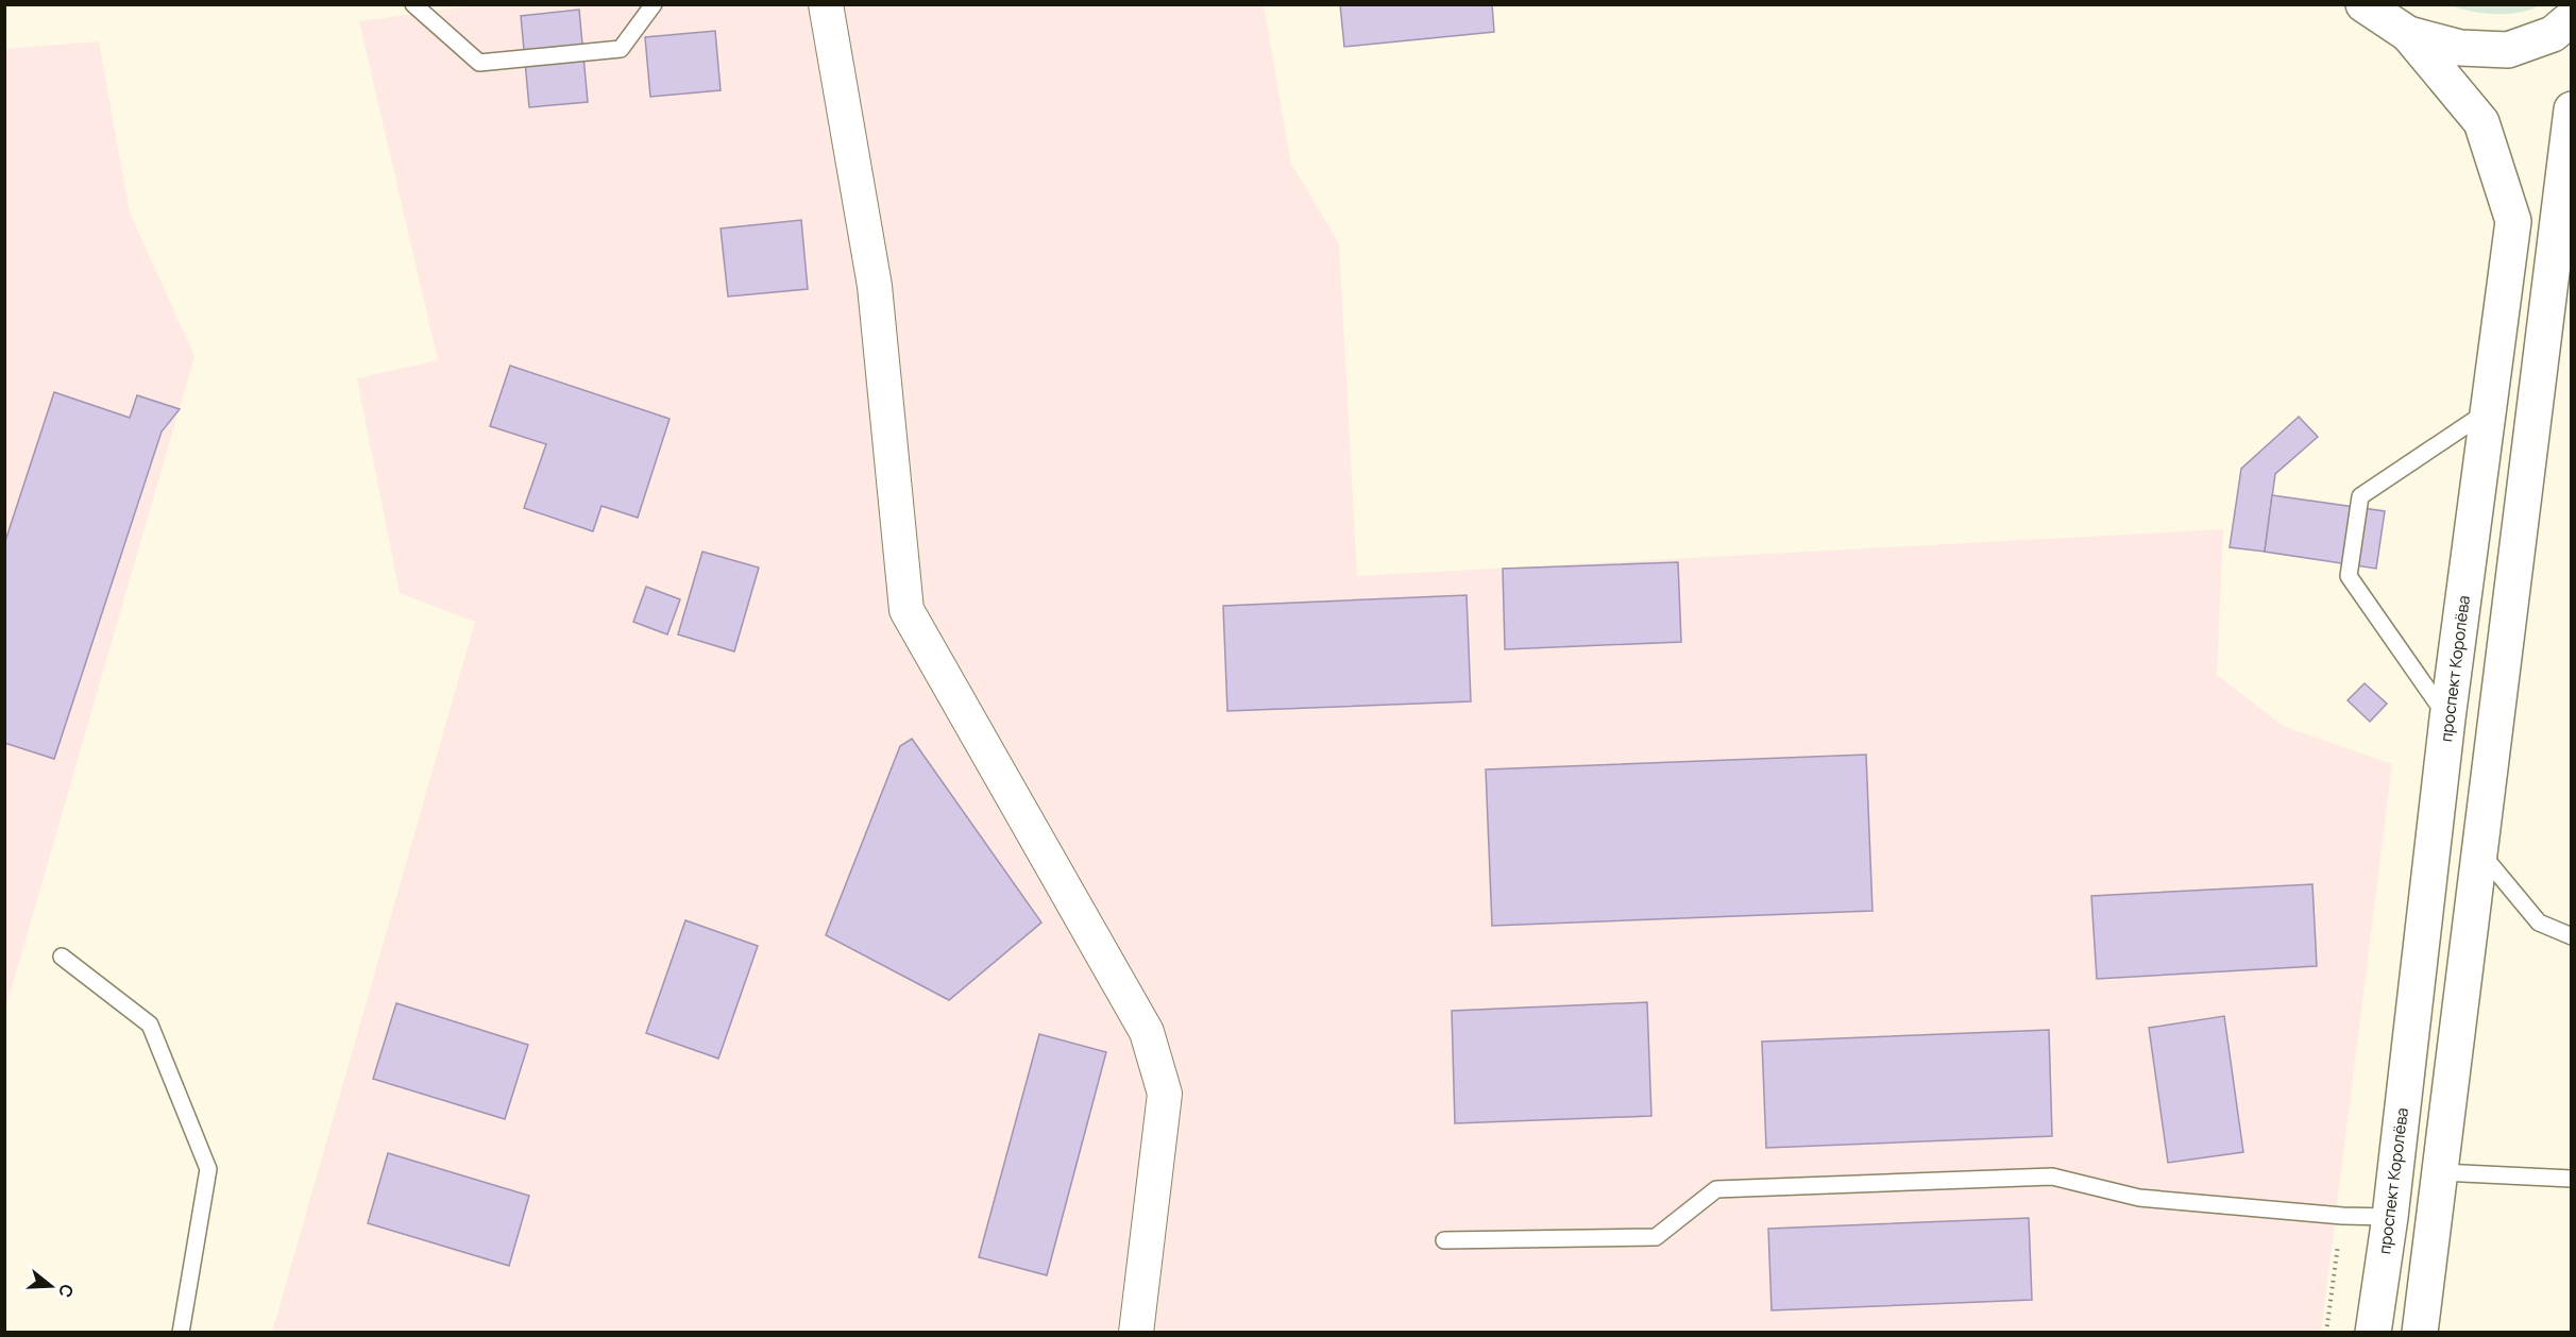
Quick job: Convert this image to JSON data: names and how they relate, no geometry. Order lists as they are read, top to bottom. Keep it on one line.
{"streets":{"main road":["проспект Королёва"]},"north":"right"}
